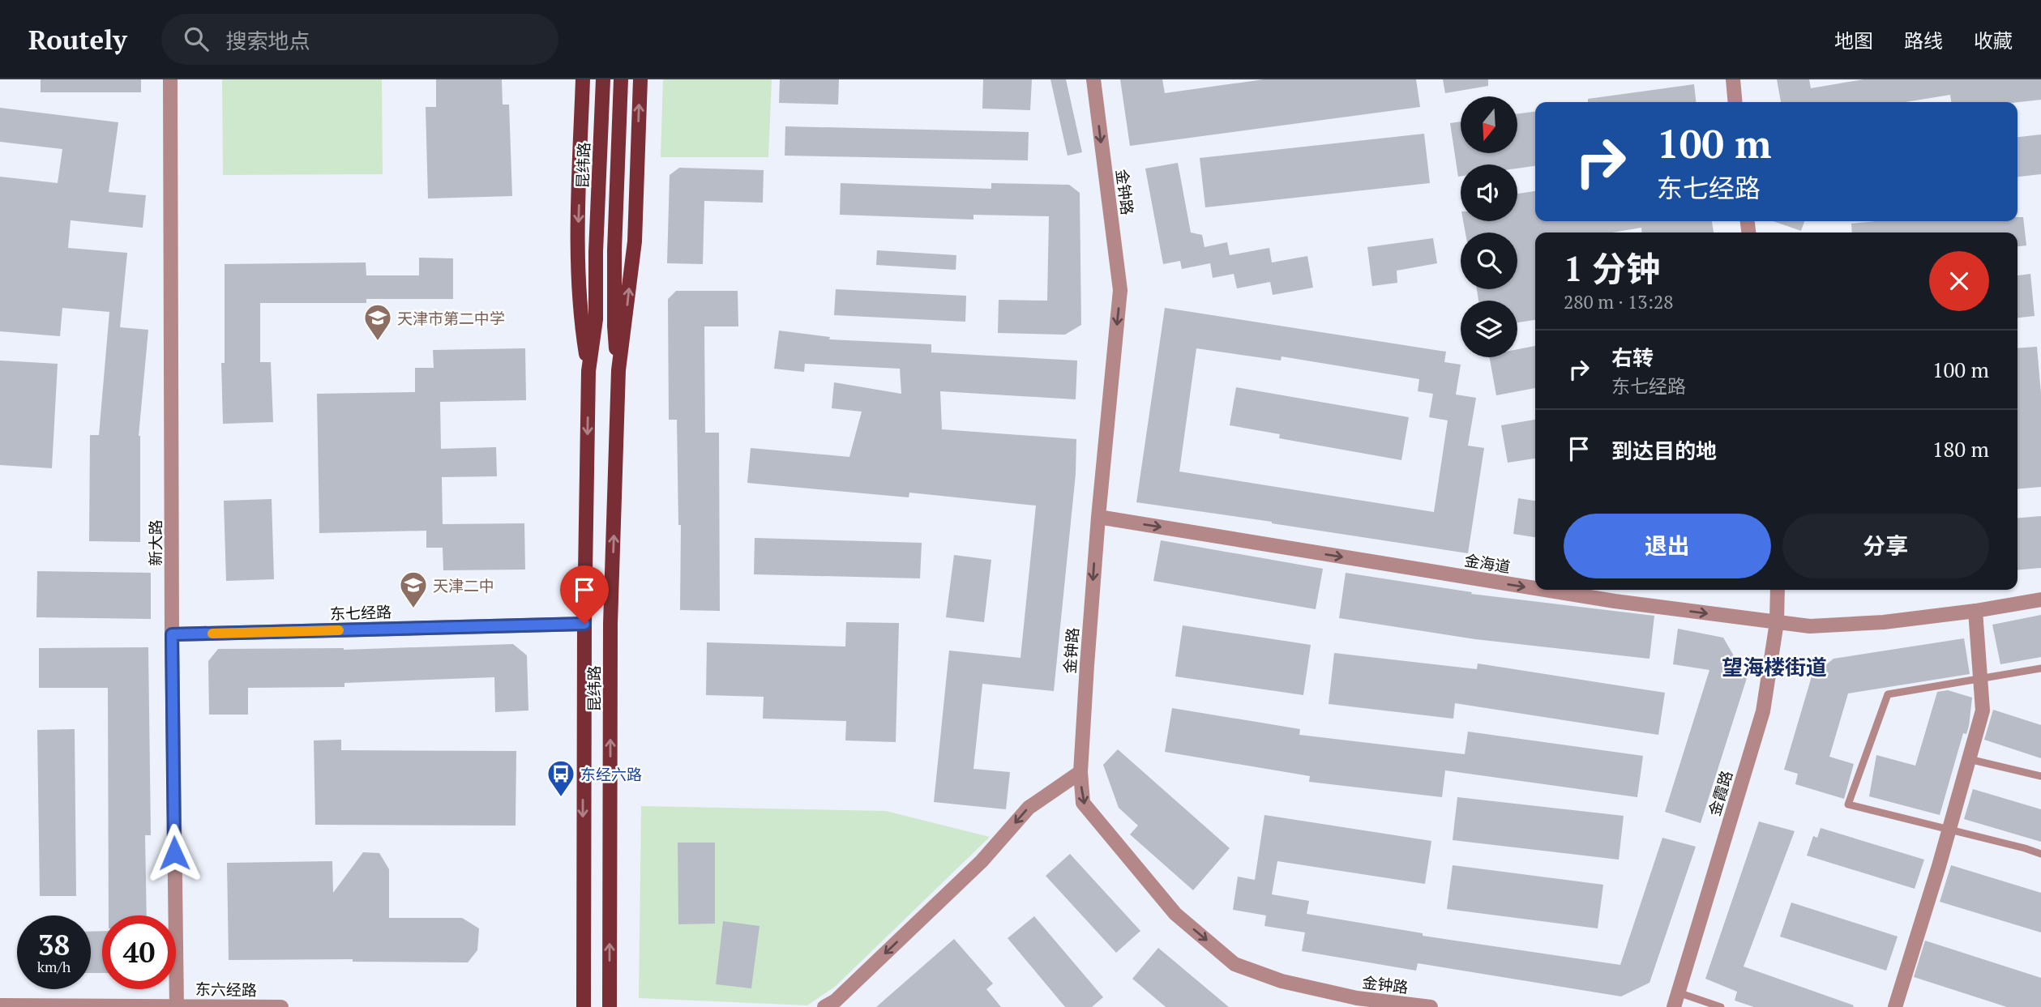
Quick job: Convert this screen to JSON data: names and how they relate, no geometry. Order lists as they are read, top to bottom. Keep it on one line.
{"streets":{"main road":["昆纬路"],"street":["金钟路","新大路","金海道","东七经路","金霞路","东六经路"]},"crossings":[["昆纬路","东七经路"],["金钟路","金海道"],["新大路","东七经路"],["新大路","东六经路"],["金海道","金霞路"]],"one_way":["金钟路","金海道"],"districts":["望海楼街道"],"places":{"school or university":["天津市第二中学","天津二中"],"bus stop":["东经六路"]},"north":"bottom","page":{"header":"Routely","search":"搜索地点","nav":["地图","路线","收藏"],"turn":["100 m","东七经路"],"heading":["1 分钟","280 m · 13:28"],"list":[{"name":"右转","note":"东七经路","value":"100 m"},{"name":"到达目的地","value":"180 m"}],"buttons":["退出","分享"],"speed":"38 km/h","limit":"40"}}
